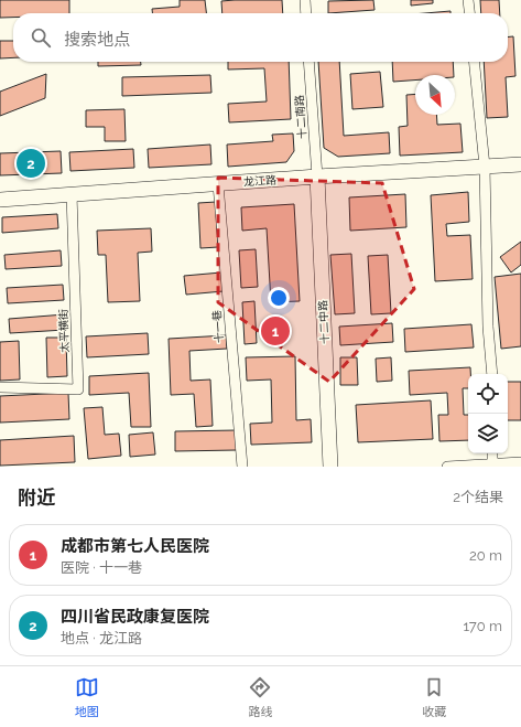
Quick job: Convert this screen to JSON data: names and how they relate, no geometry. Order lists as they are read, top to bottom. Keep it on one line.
{"streets":{"street":["十二南路","龙江路","十二中路","十一巷","太平横街"]},"crossings":[["十二南路","龙江路"],["十二南路","十二中路"],["龙江路","十二中路"],["龙江路","十一巷"],["龙江路","太平横街"]],"north":"bottom right","page":{"search":"搜索地点","pins":["2","1"],"heading":["附近","2个结果"],"list":[{"mark":"1","name":"成都市第七人民医院","note":"医院 · 十一巷","value":"20 m"},{"mark":"2","name":"四川省民政康复医院","note":"地点 · 龙江路","value":"170 m"}],"nav":["地图","路线","收藏"]}}
